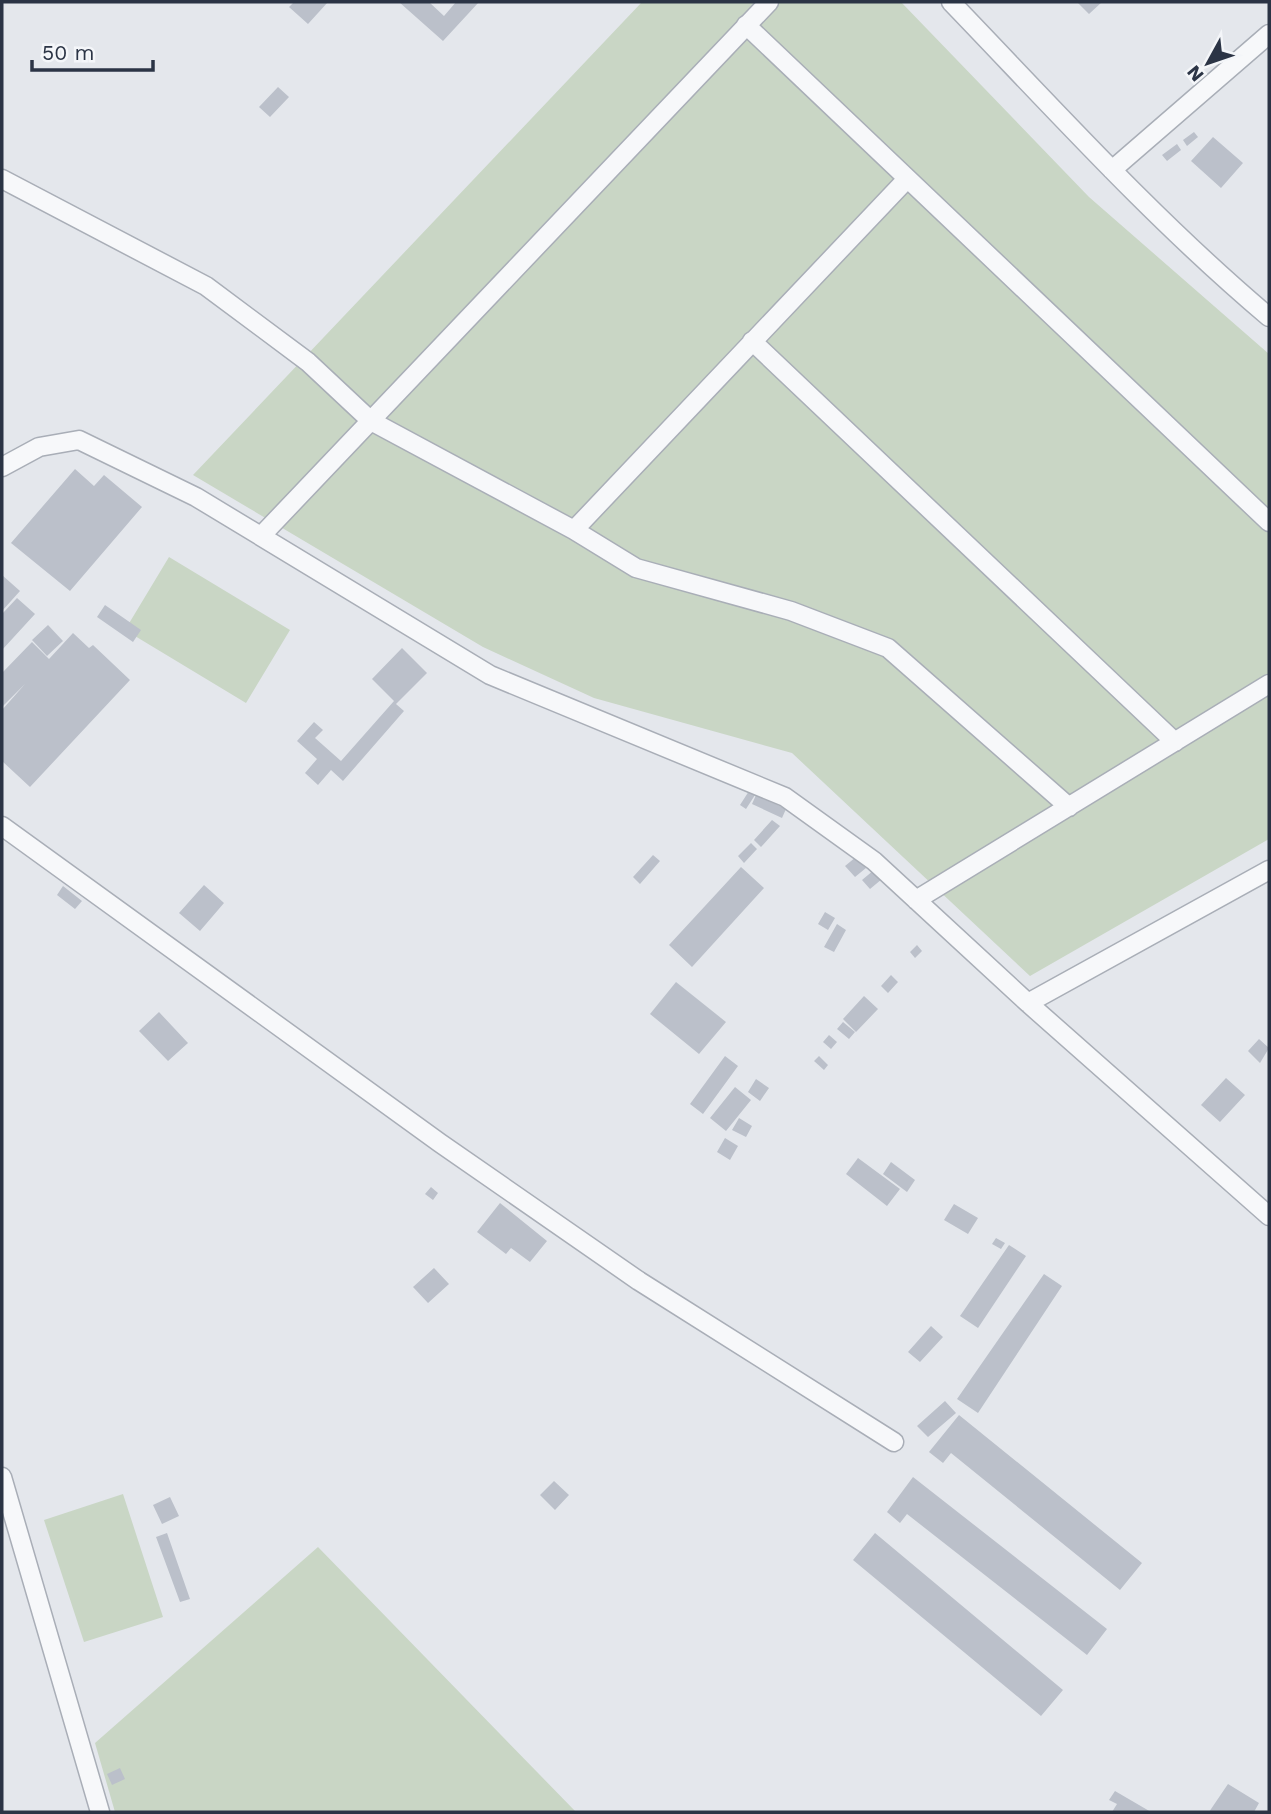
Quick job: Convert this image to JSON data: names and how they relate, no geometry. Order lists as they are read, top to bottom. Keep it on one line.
{"scale_bar":"50 m","north":"bottom left"}
